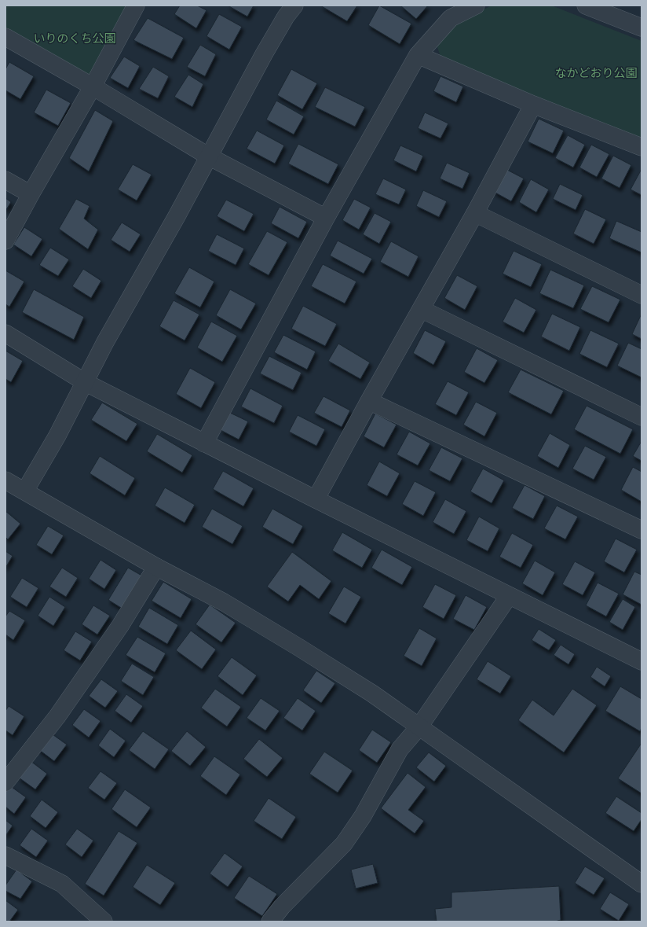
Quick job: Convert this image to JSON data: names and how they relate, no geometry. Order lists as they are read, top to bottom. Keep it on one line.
{"parks":["いりのくち公園","なかどおり公園"]}
